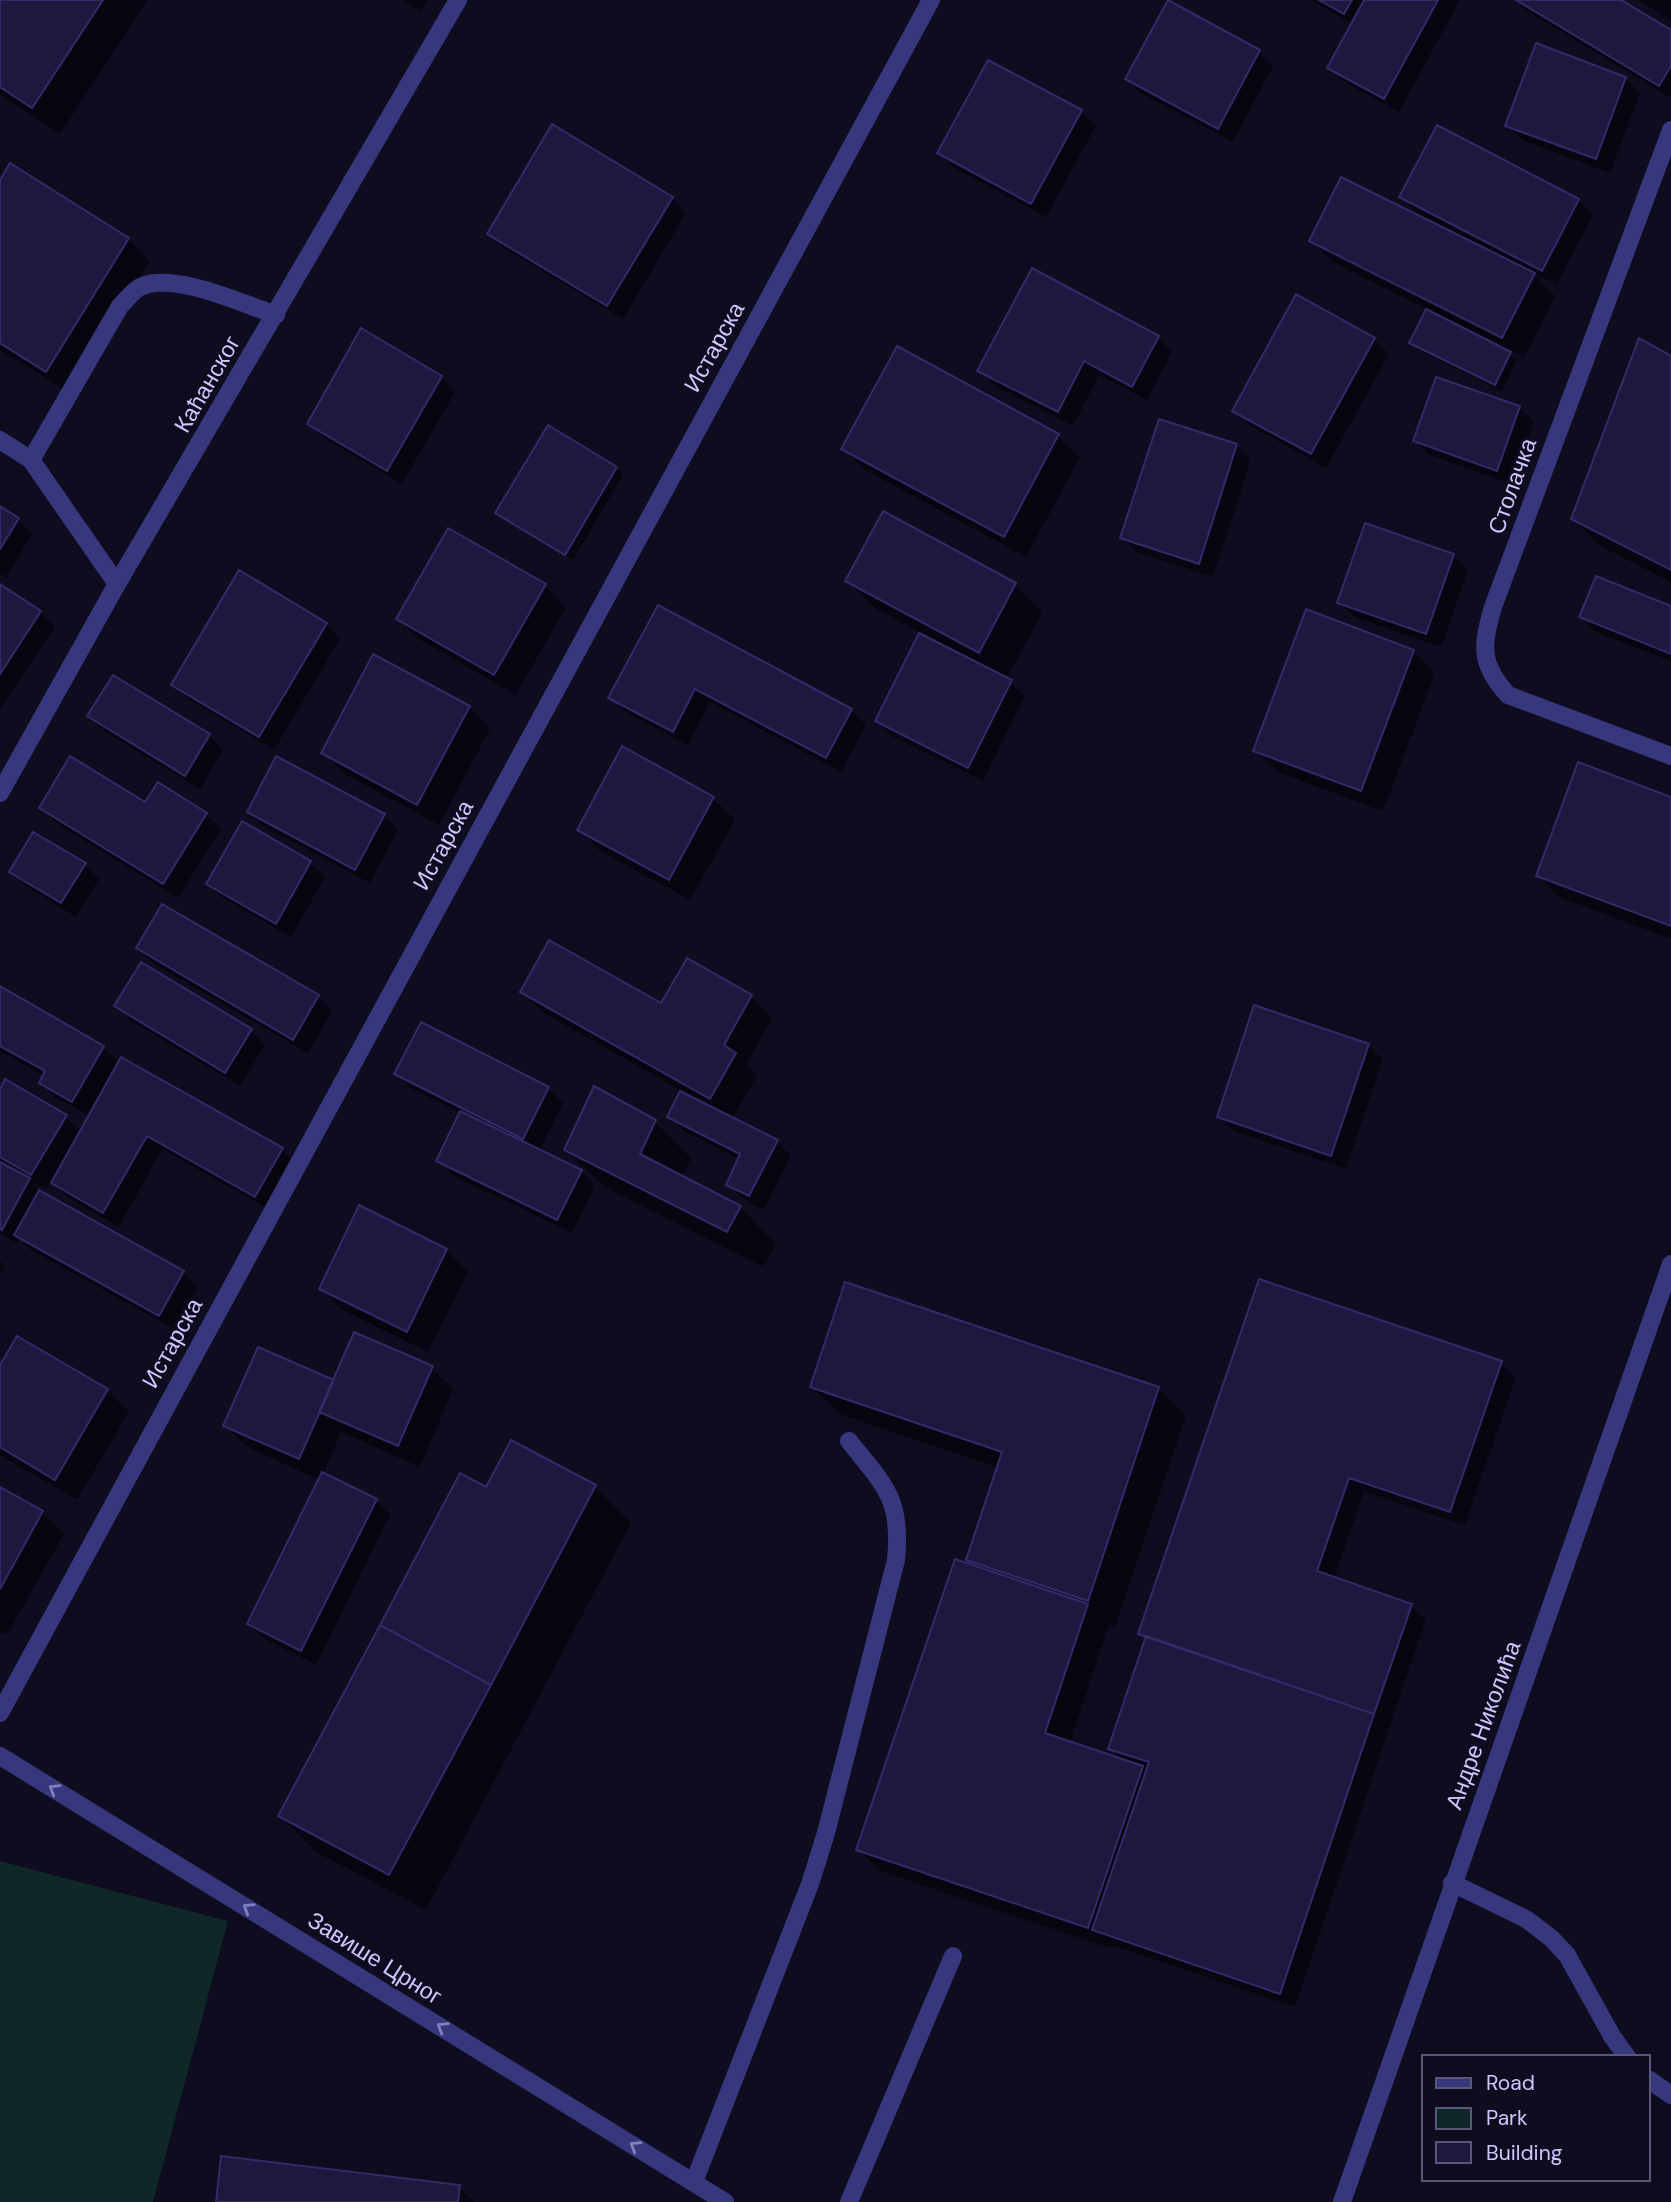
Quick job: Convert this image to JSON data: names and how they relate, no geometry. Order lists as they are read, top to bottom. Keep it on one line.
{"streets":{"street":["Истарска","Каћанског","Столачка","Андре Николића","Завише Црног"]},"one_way":["Завише Црног"],"legend":["Road","Park","Building"]}
